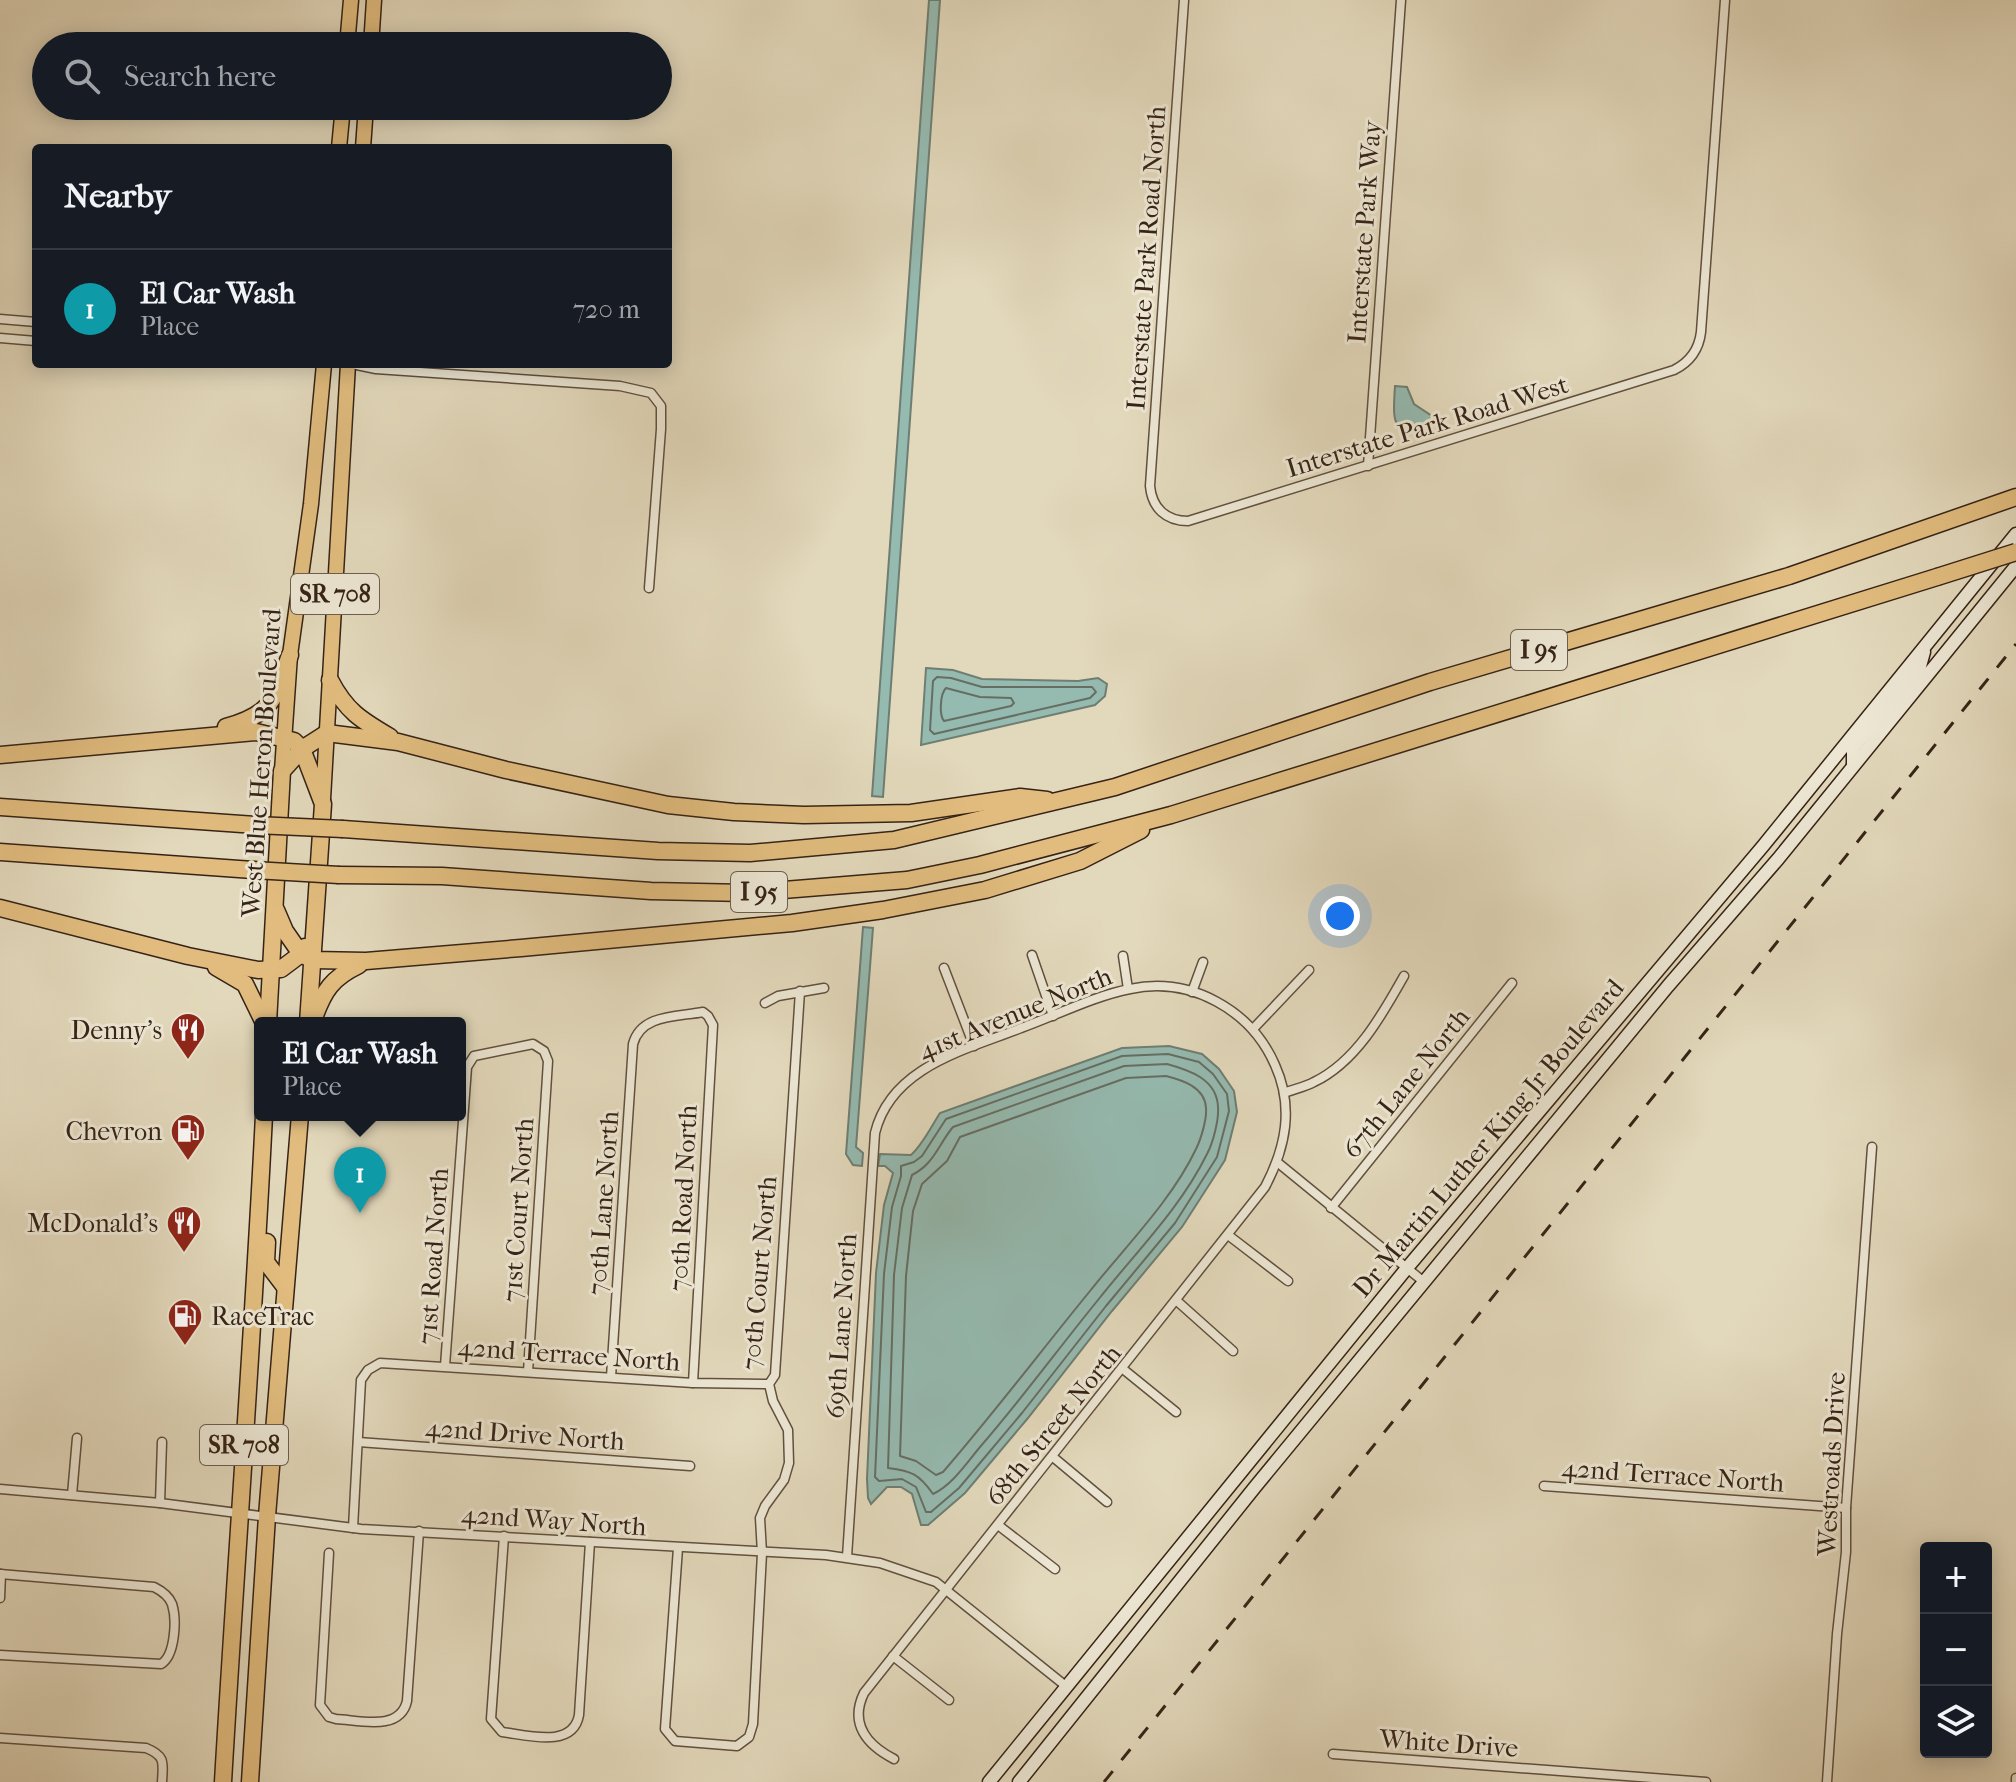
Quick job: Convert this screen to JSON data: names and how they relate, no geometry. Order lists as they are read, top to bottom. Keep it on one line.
{"streets":{"highway":["SR 708","I 95","West Blue Heron Boulevard"],"main road":["Dr Martin Luther King Jr Boulevard"],"street":["Interstate Park Way","Interstate Park Road North","Interstate Park Road West","41st Avenue North","67th Lane North","70th Road North","70th Lane North","71st Court North","71st Road North","70th Court North","69th Lane North","42nd Terrace North","68th Street North","42nd Drive North","Westroads Drive","42nd Way North","White Drive"]},"crossings":[["Interstate Park Way","Interstate Park Road West"],["Interstate Park Road North","Interstate Park Road West"],["SR 708","42nd Way North"],["41st Avenue North","69th Lane North"],["41st Avenue North","68th Street North"],["Dr Martin Luther King Jr Boulevard","42nd Way North"],["70th Road North","70th Lane North"],["70th Road North","42nd Terrace North"],["70th Lane North","42nd Terrace North"],["71st Court North","71st Road North"],["71st Court North","42nd Terrace North"],["71st Road North","42nd Terrace North"],["70th Court North","42nd Terrace North"],["70th Court North","42nd Way North"],["69th Lane North","42nd Way North"],["42nd Terrace North","42nd Drive North"],["42nd Terrace North","Westroads Drive"],["68th Street North","42nd Way North"]],"places":{"restaurant":["Denny's","McDonald's"],"fuel station":["Chevron","RaceTrac"]},"page":{"search":"Search here","heading":"Nearby","list":[{"mark":"1","name":"El Car Wash","note":"Place","value":"720 m"}],"popup":["El Car Wash","Place"],"pins":"1","map_buttons":["+","−"]}}
